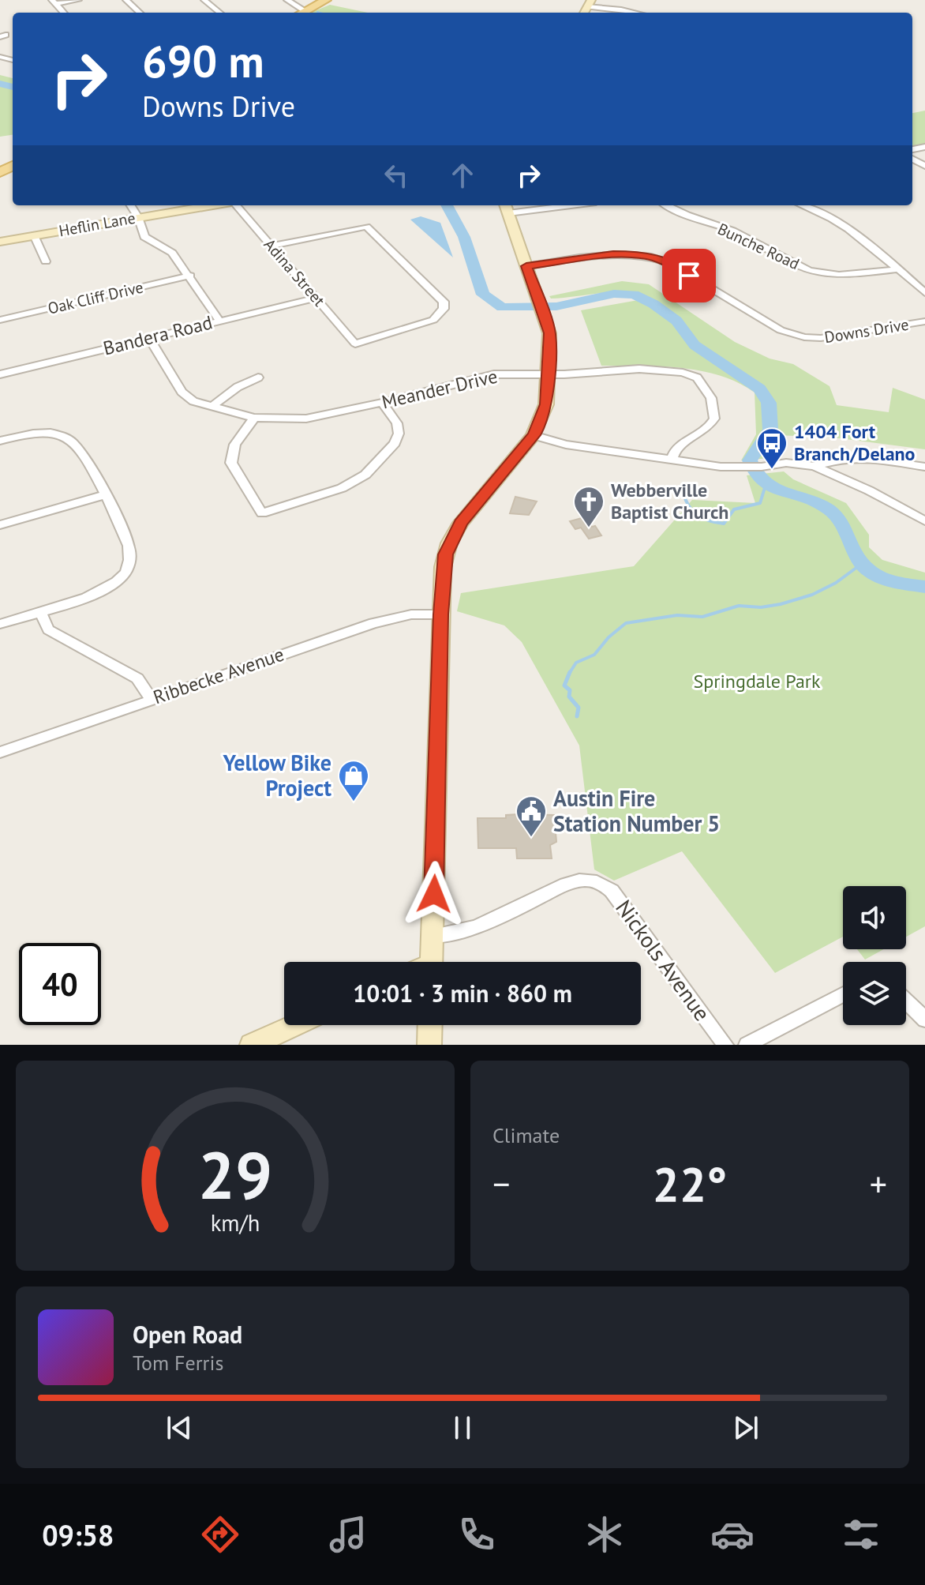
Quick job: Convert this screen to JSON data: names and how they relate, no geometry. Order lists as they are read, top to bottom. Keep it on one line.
{"streets":{"street":["Heflin Lane","Bunche Road","Adina Street","Oak Cliff Drive","Downs Drive","Bandera Road","Meander Drive","Ribbecke Avenue","Nickols Avenue"]},"crossings":[["Adina Street","Bandera Road"],["Bandera Road","Meander Drive"]],"parks":["Springdale Park"],"places":{"bus stop":["1404 Fort Branch/Delano"],"church":["Webberville Baptist Church"],"shop":["Yellow Bike Project"],"public building":["Austin Fire Station Number 5"]},"page":{"turn":["690 m","Downs Drive"],"limit":"40","trip":"10:01 · 3 min · 860 m","tile":"Climate","heat":["−","22°","+"],"song":["Open Road","Tom Ferris"],"tabs":"09:58","gauge":["29","km/h"]}}
